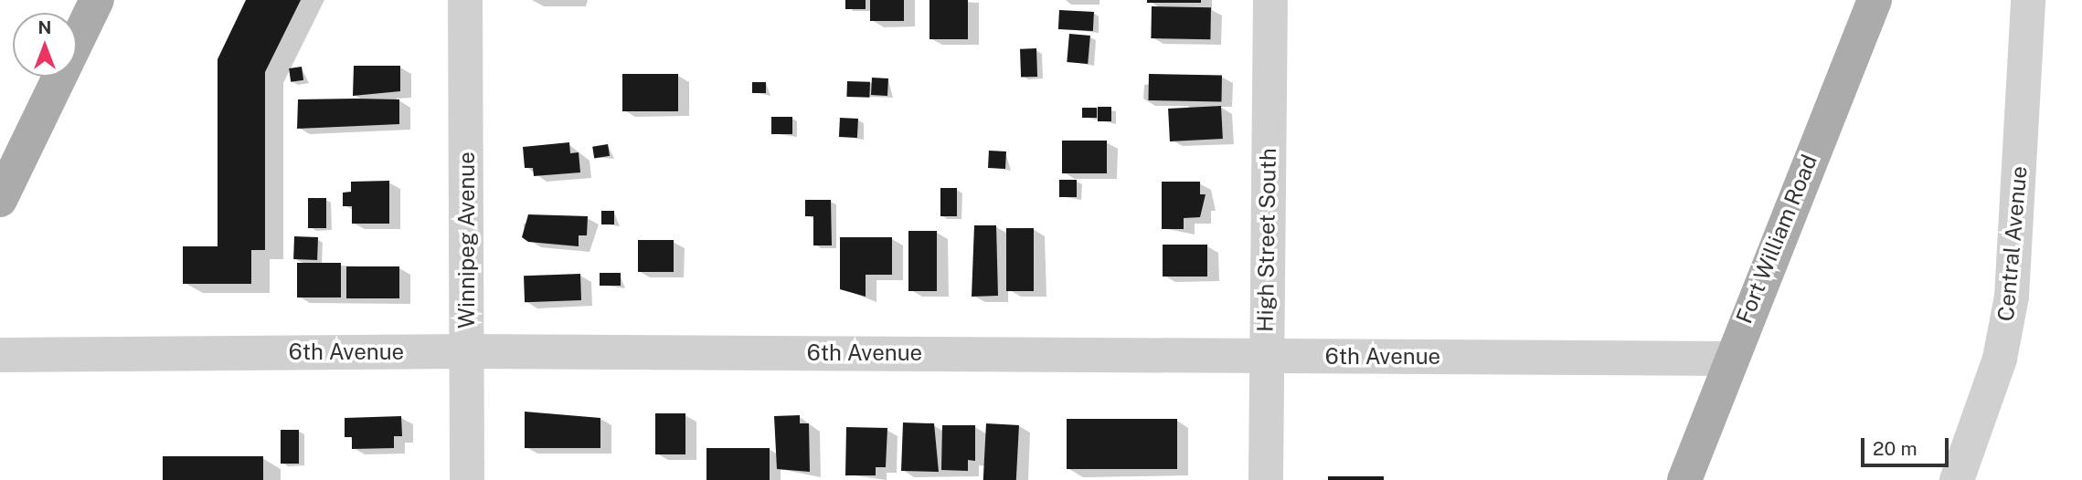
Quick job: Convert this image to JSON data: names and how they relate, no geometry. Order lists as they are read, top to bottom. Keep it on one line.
{"streets":{"main road":["Fort William Road"],"street":["Winnipeg Avenue","High Street South","Central Avenue","6th Avenue"]},"crossings":[["Fort William Road","6th Avenue"],["Winnipeg Avenue","6th Avenue"],["High Street South","6th Avenue"]],"scale_bar":"20 m","north":"top"}
